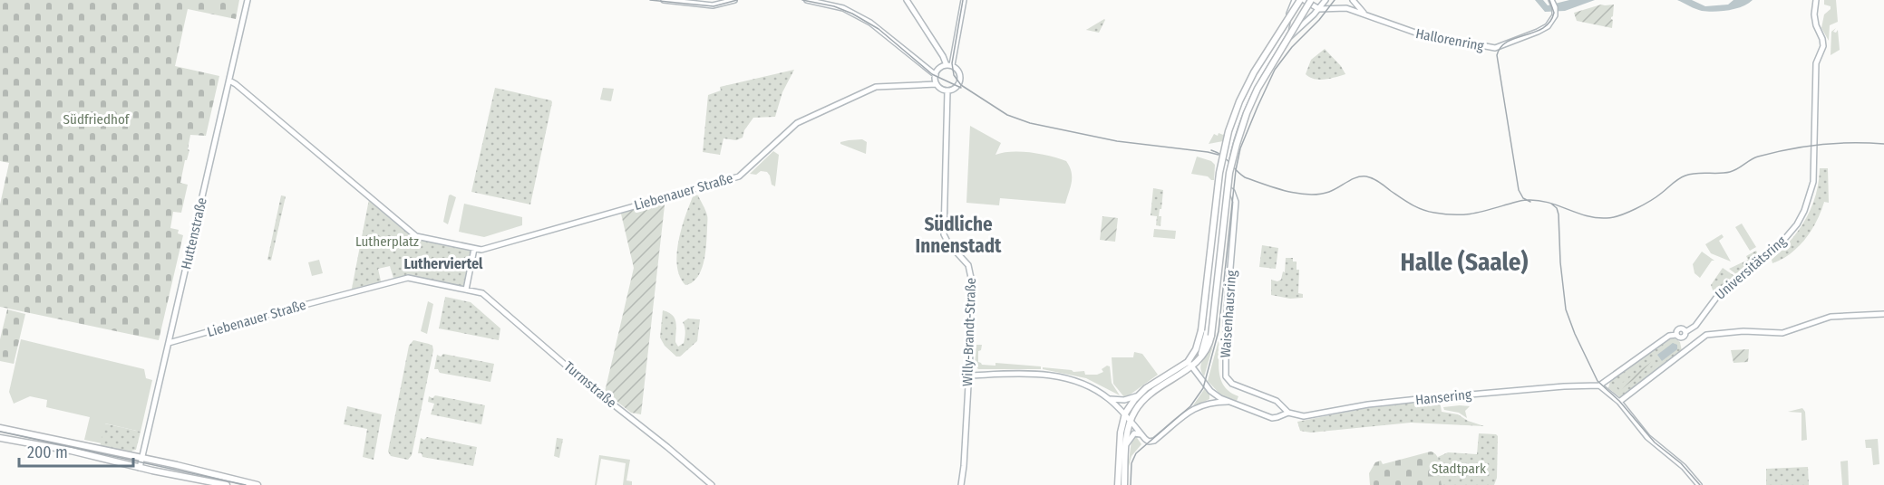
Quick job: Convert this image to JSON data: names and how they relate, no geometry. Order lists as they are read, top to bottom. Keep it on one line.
{"streets":{"street":["Hallorenring","Liebenauer Straße","Huttenstraße","Universitätsring","Waisenhausring","Willy-Brandt-Straße","Turmstraße","Hansering"]},"crossings":[["Liebenauer Straße","Huttenstraße"],["Liebenauer Straße","Willy-Brandt-Straße"],["Liebenauer Straße","Turmstraße"],["Waisenhausring","Hansering"]],"districts":["Südliche Innenstadt","Halle (Saale)","Lutherviertel"],"parks":["Südfriedhof","Lutherplatz","Stadtpark"],"scale_bar":"200 m"}
